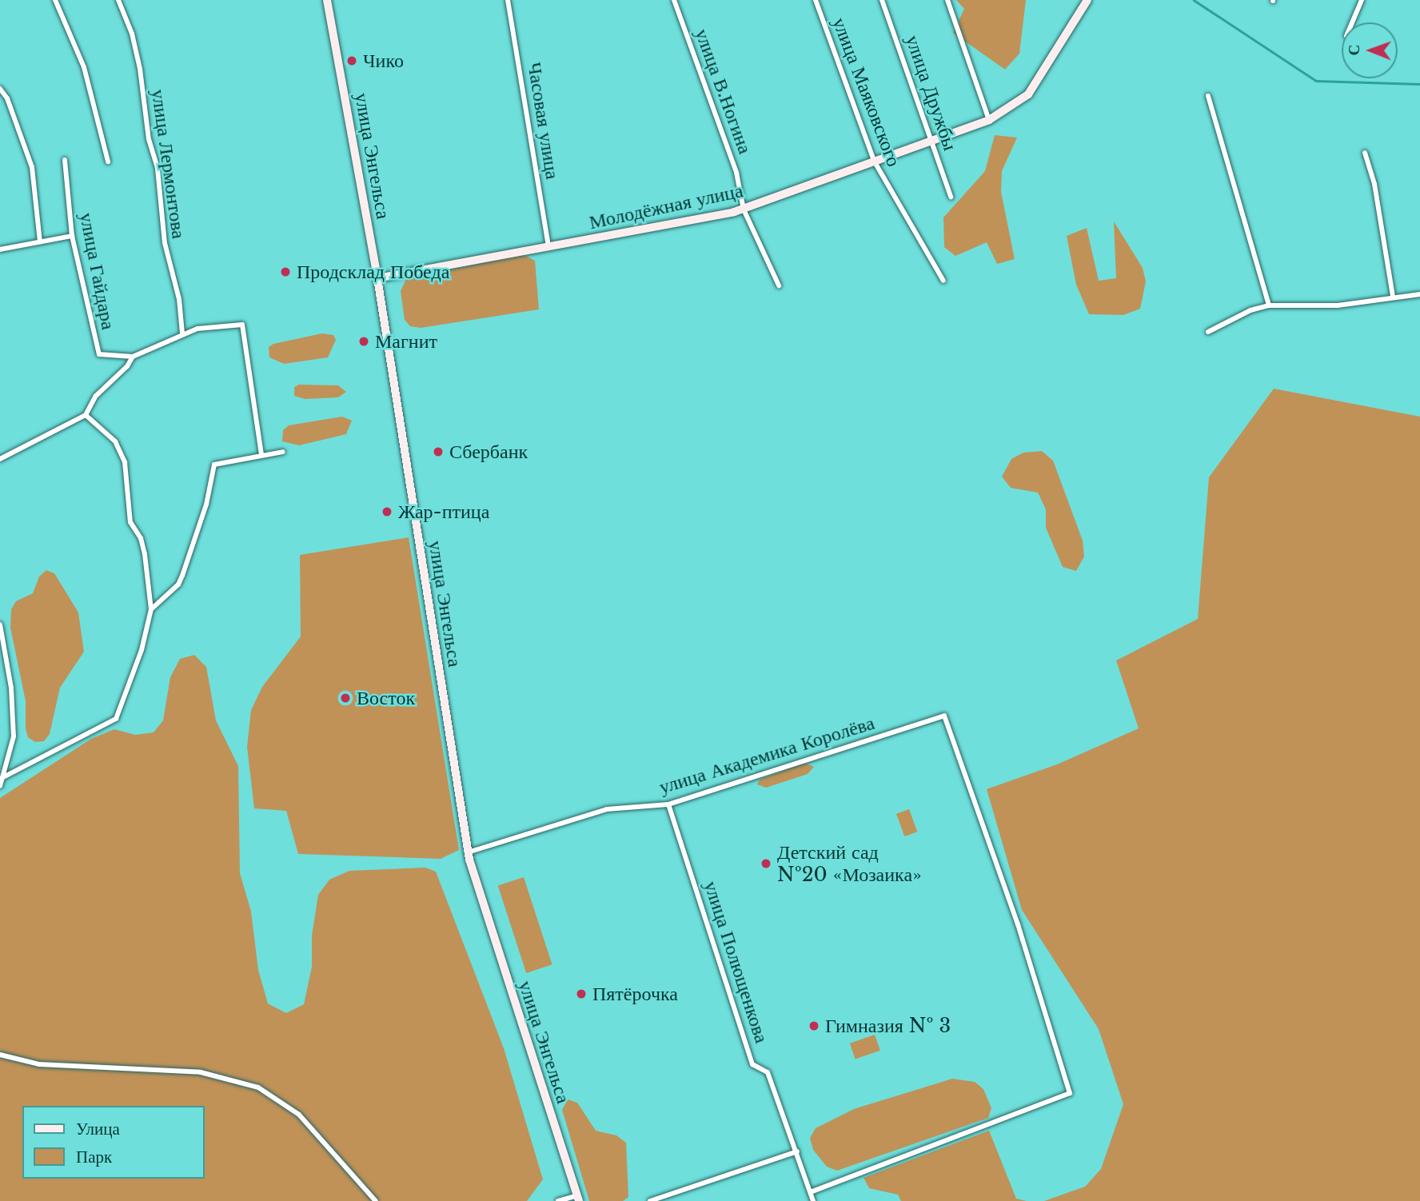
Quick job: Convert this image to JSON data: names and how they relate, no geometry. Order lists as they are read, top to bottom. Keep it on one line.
{"streets":{"main road":["улица Энгельса","Молодёжная улица"],"street":["улица В.Ногина","улица Маяковского","улица Дружбы","Часовая улица","улица Лермонтова","улица Гайдара","улица Академика Королёва","улица Полющенкова"]},"crossings":[["улица В.Ногина","Молодёжная улица"],["улица Маяковского","Молодёжная улица"],["улица Дружбы","Молодёжная улица"],["Часовая улица","Молодёжная улица"],["улица Энгельса","Молодёжная улица"],["улица Энгельса","улица Академика Королёва"],["улица Лермонтова","улица Гайдара"],["улица Академика Королёва","улица Полющенкова"]],"places":["Чико","Продсклад Победа","Магнит","Сбербанк","Жар-птица","Восток","Детский сад №20 «Мозаика»","Пятёрочка","Гимназия № 3"],"legend":["Улица","Парк"],"north":"left"}
